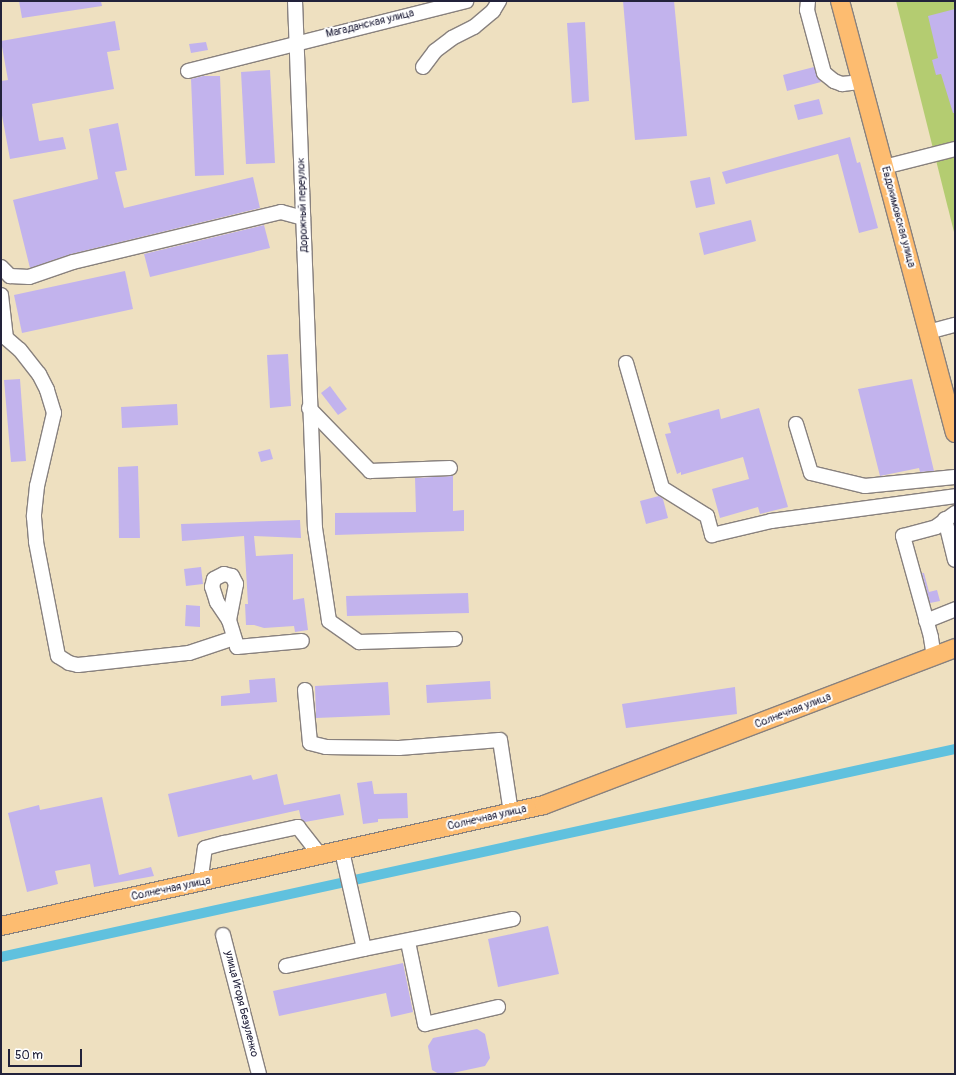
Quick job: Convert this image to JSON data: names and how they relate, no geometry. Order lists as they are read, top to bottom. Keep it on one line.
{"streets":{"main road":["Евдокимовская улица","Солнечная улица"],"street":["Магаданская улица","Дорожный переулок","улица Игоря Безуленко"]},"crossings":[["Магаданская улица","Дорожный переулок"]],"scale_bar":"50 m"}
